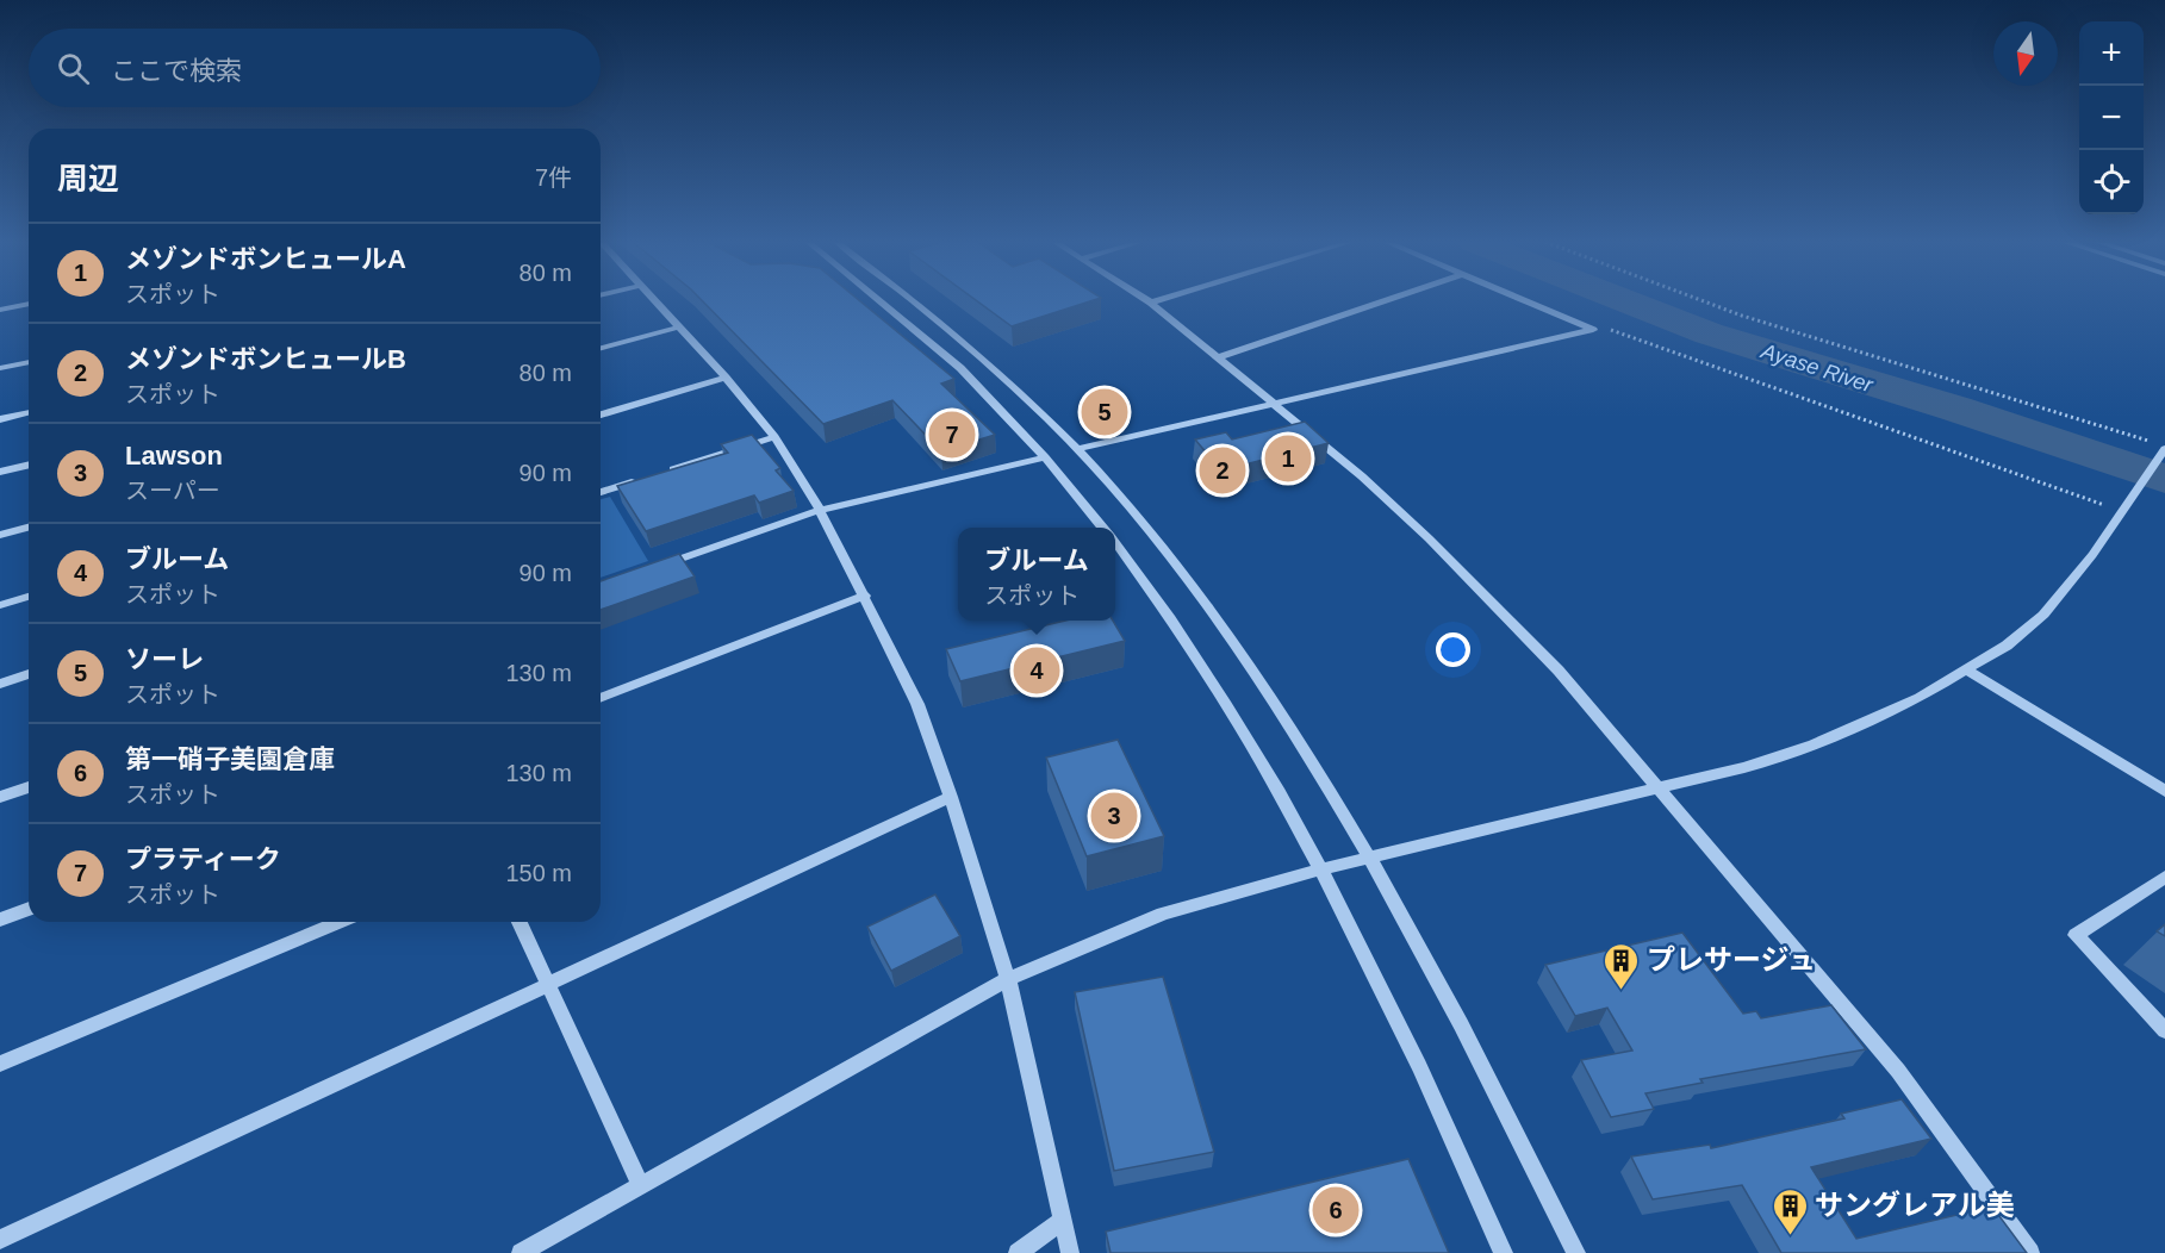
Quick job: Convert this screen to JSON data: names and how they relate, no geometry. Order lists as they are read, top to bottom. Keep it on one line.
{"water":["Ayase River"],"places":{"building":["プレサージュ","サングレアル美"]},"north":"bottom","page":{"map_buttons":["+","−"],"search":"ここで検索","heading":["周辺","7件"],"list":[{"mark":"1","name":"メゾンドボンヒュールA","note":"スポット","value":"80 m"},{"mark":"2","name":"メゾンドボンヒュールB","note":"スポット","value":"80 m"},{"mark":"3","name":"Lawson","note":"スーパー","value":"90 m"},{"mark":"4","name":"ブルーム","note":"スポット","value":"90 m"},{"mark":"5","name":"ソーレ","note":"スポット","value":"130 m"},{"mark":"6","name":"第一硝子美園倉庫","note":"スポット","value":"130 m"},{"mark":"7","name":"プラティーク","note":"スポット","value":"150 m"}],"pins":["5","7","1","2","4","3","6"],"popup":["ブルーム","スポット"]}}
